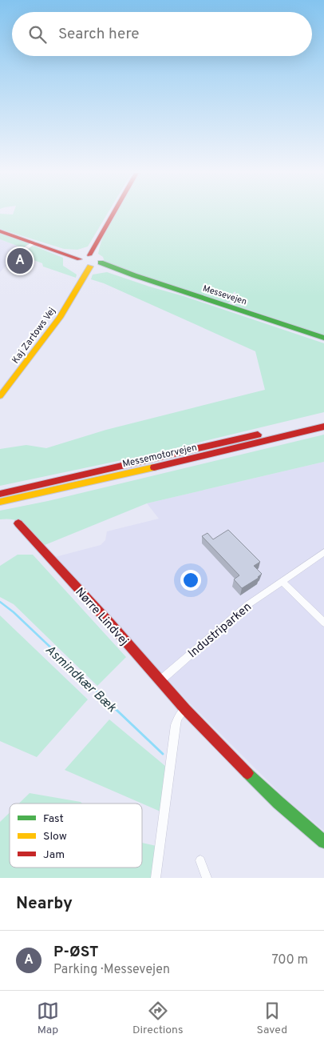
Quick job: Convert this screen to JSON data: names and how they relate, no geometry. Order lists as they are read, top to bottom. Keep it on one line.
{"streets":{"main road":["Messevejen","Kaj Zartows Vej","Messemotorvejen","Nørre Lindvej"],"street":["Industriparken"]},"crossings":[["Messevejen","Kaj Zartows Vej"],["Nørre Lindvej","Industriparken"]],"water":["Asmindkær Bæk"],"legend":["Fast","Slow","Jam"],"page":{"search":"Search here","pins":"A","heading":"Nearby","list":[{"mark":"A","name":"P-ØST","note":"Parking · Messevejen","value":"700 m"}],"nav":["Map","Directions","Saved"]}}
